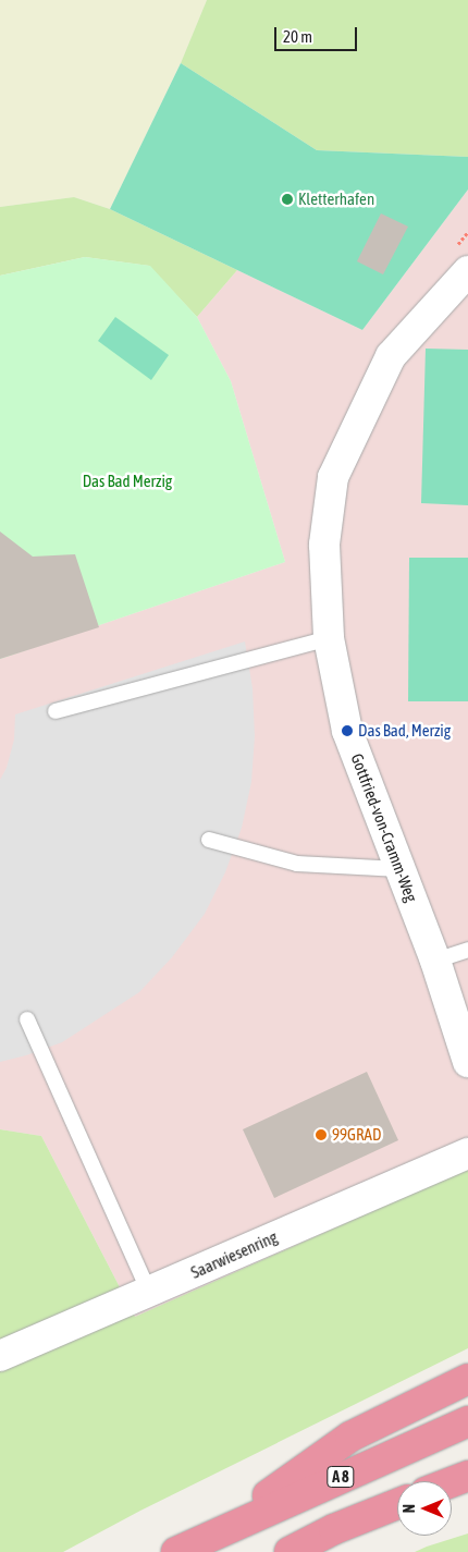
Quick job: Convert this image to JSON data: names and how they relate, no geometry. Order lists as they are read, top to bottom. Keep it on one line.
{"streets":{"highway":["A 8"],"street":["Gottfried-von-Cramm-Weg","Saarwiesenring"]},"parks":["Das Bad Merzig"],"places":["Kletterhafen","Das Bad, Merzig","99GRAD"],"scale_bar":"20 m","north":"left"}
